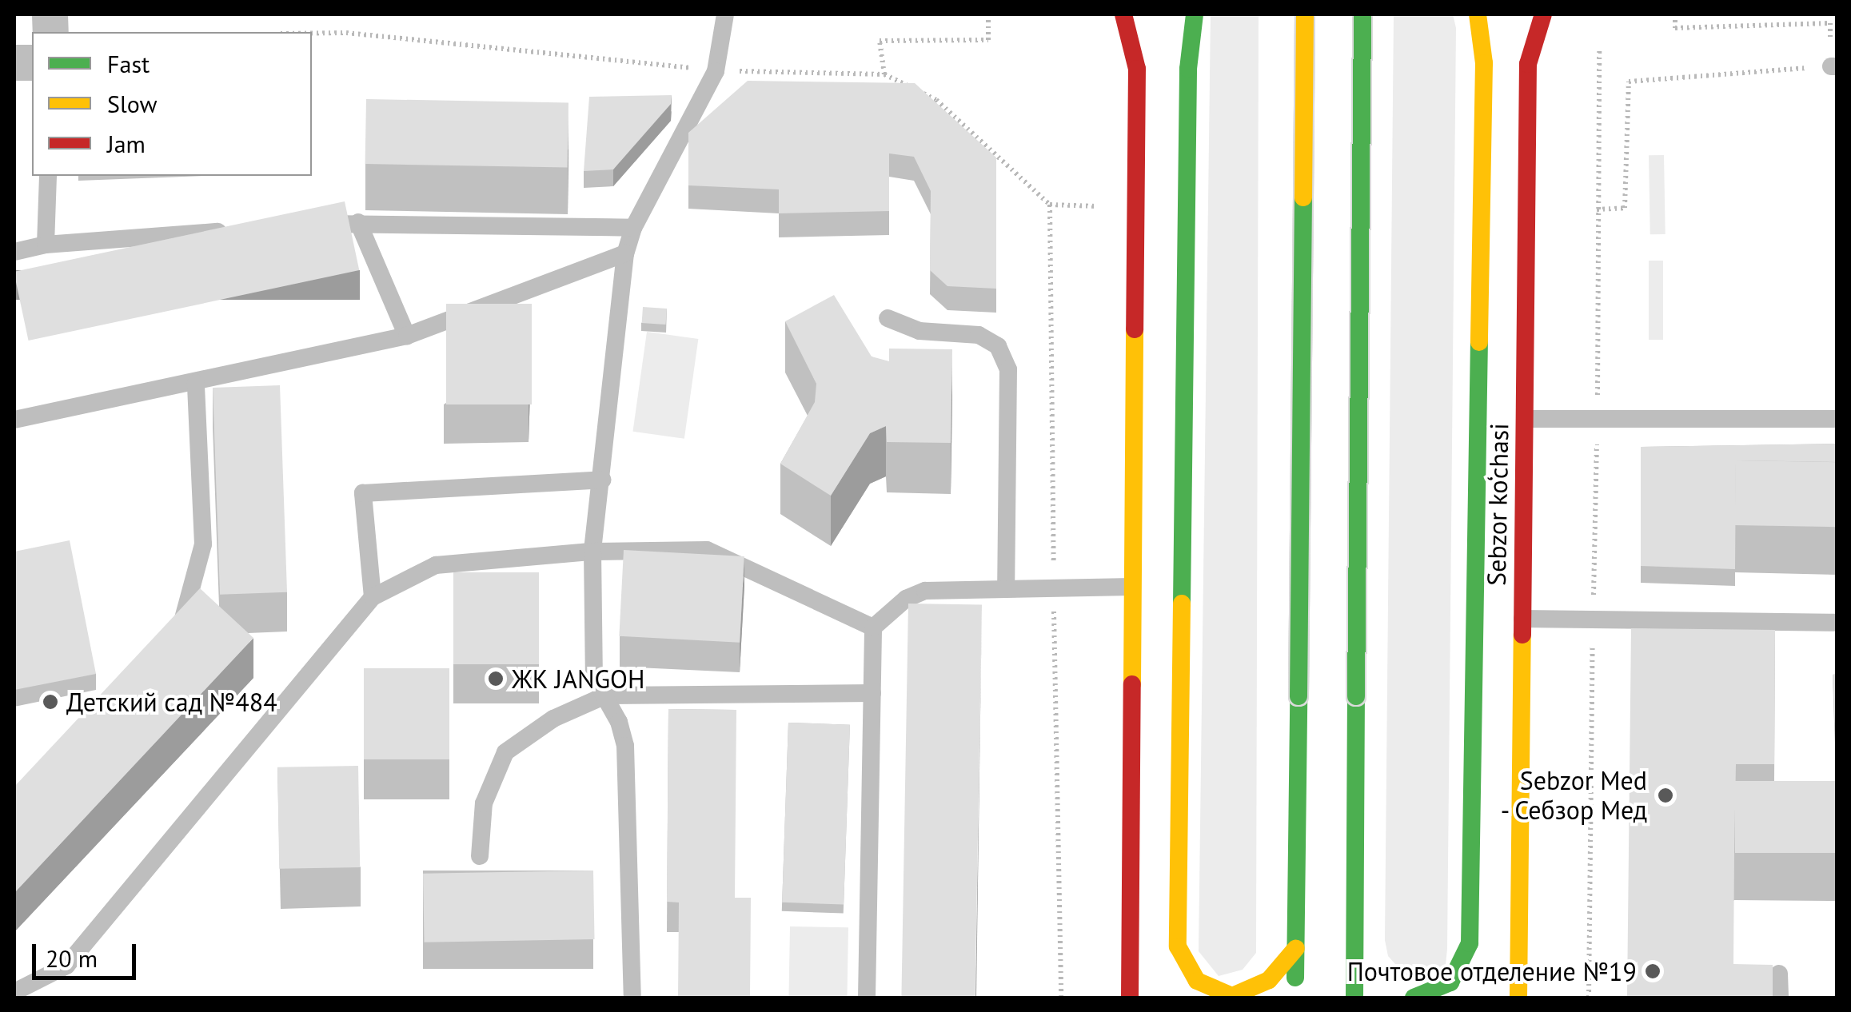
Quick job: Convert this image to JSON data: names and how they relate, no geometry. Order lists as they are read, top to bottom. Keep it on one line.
{"streets":{"main road":["Sebzor ko‘chasi"]},"places":["ЖК JANGOH","Детский сад №484","Sebzor Med - Себзор Мед","Почтовое отделение №19"],"legend":["Fast","Slow","Jam"],"scale_bar":"20 m"}
